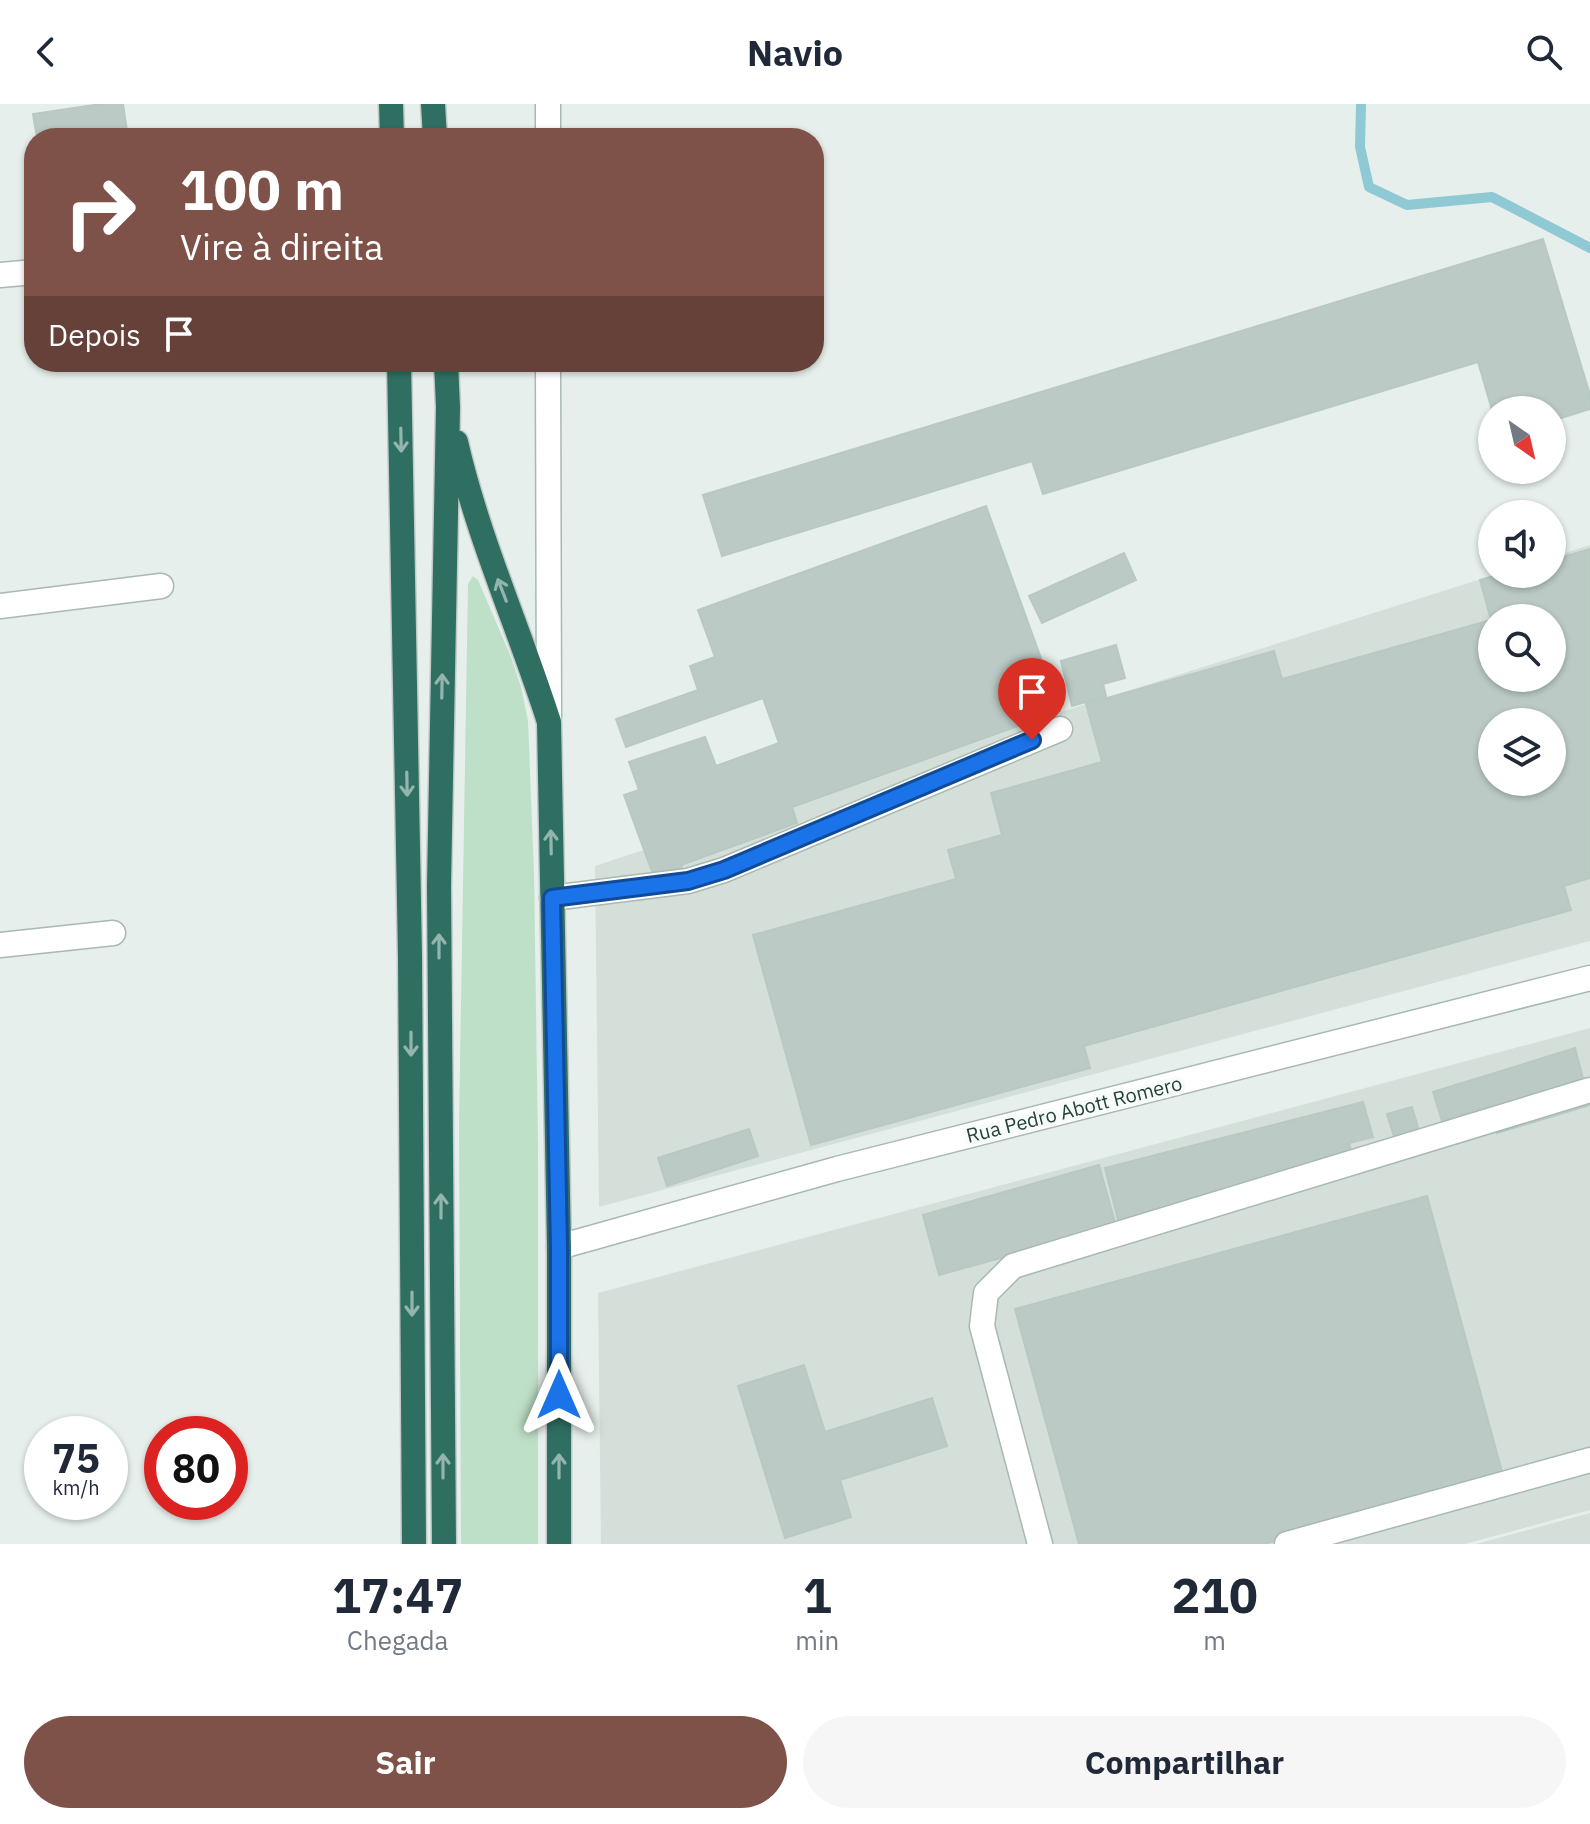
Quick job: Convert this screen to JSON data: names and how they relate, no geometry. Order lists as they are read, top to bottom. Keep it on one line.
{"streets":{"street":["Rua Pedro Abott Romero"]},"north":"bottom right","page":{"header":"Navio","turn":["100 m","Vire à direita"],"then":"Depois","speed":"75 km/h","limit":"80","eta":["17:47","Chegada","1","min","210","m"],"buttons":["Sair","Compartilhar"]}}
